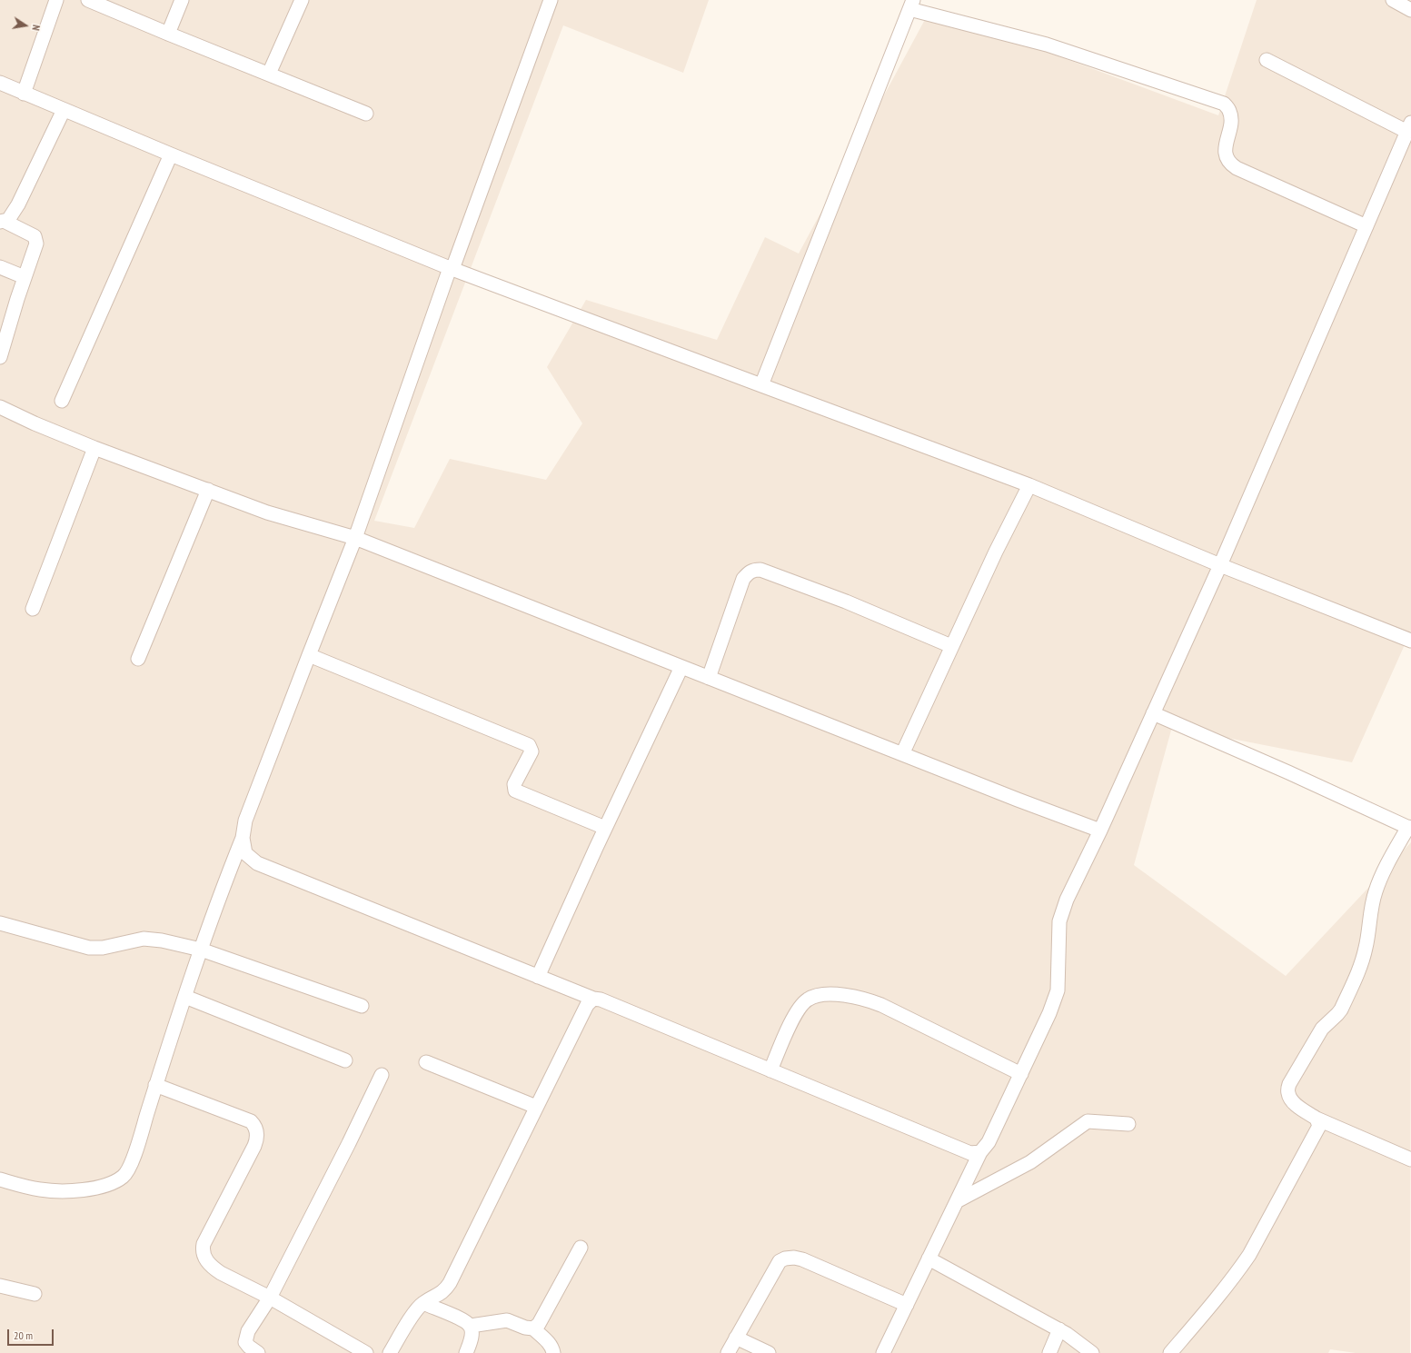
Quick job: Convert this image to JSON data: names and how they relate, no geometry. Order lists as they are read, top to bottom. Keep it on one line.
{"scale_bar":"20 m","north":"right"}
